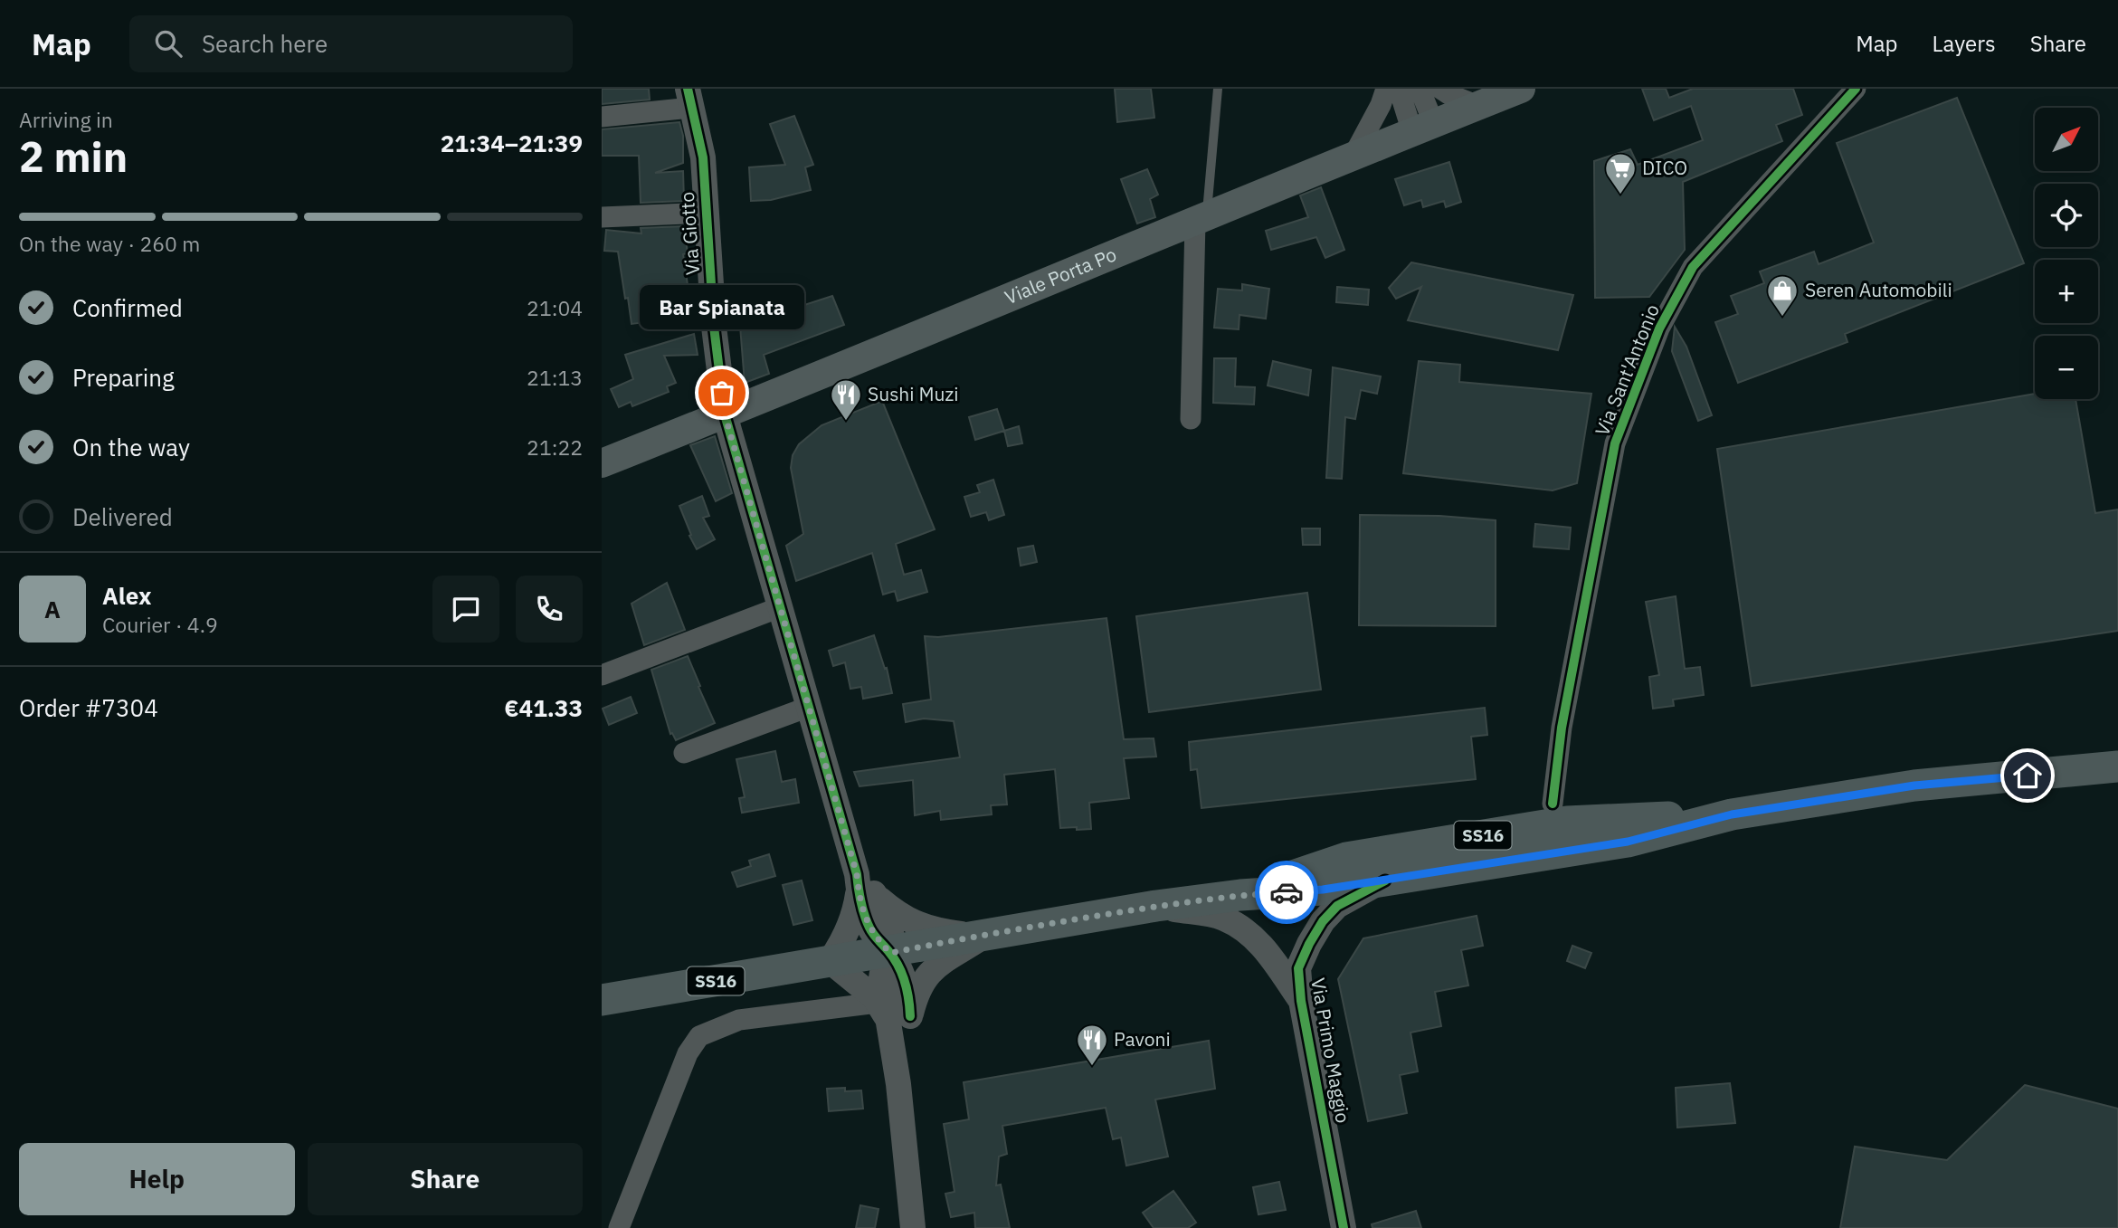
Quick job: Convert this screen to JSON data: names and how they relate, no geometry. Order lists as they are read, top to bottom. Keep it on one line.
{"streets":{"main road":["Viale Porta Po","SS16"],"street":["Via Giotto","Via Sant'Antonio","Via Primo Maggio"]},"crossings":[["Via Giotto","Viale Porta Po"],["Via Giotto","SS16"],["SS16","Via Primo Maggio"]],"places":{"supermarket":["DICO"],"shop":["Seren Automobili"],"other":["Bar Spianata"],"restaurant":["Sushi Muzi","Pavoni"]},"north":"top right","page":{"header":"Map","search":"Search here","nav":["Map","Layers","Share"],"heading":["2 min","Arriving in","21:34–21:39"],"panel":["Alex","Courier · 4.9","Order #7304","€41.33"],"map_buttons":["+","−"],"bar":"On the way · 260 m","list":[["Confirmed","21:04"],["Preparing","21:13"],["On the way","21:22"],"Delivered"],"bubble":"Bar Spianata","round":"A","buttons":["Help","Share"]}}
